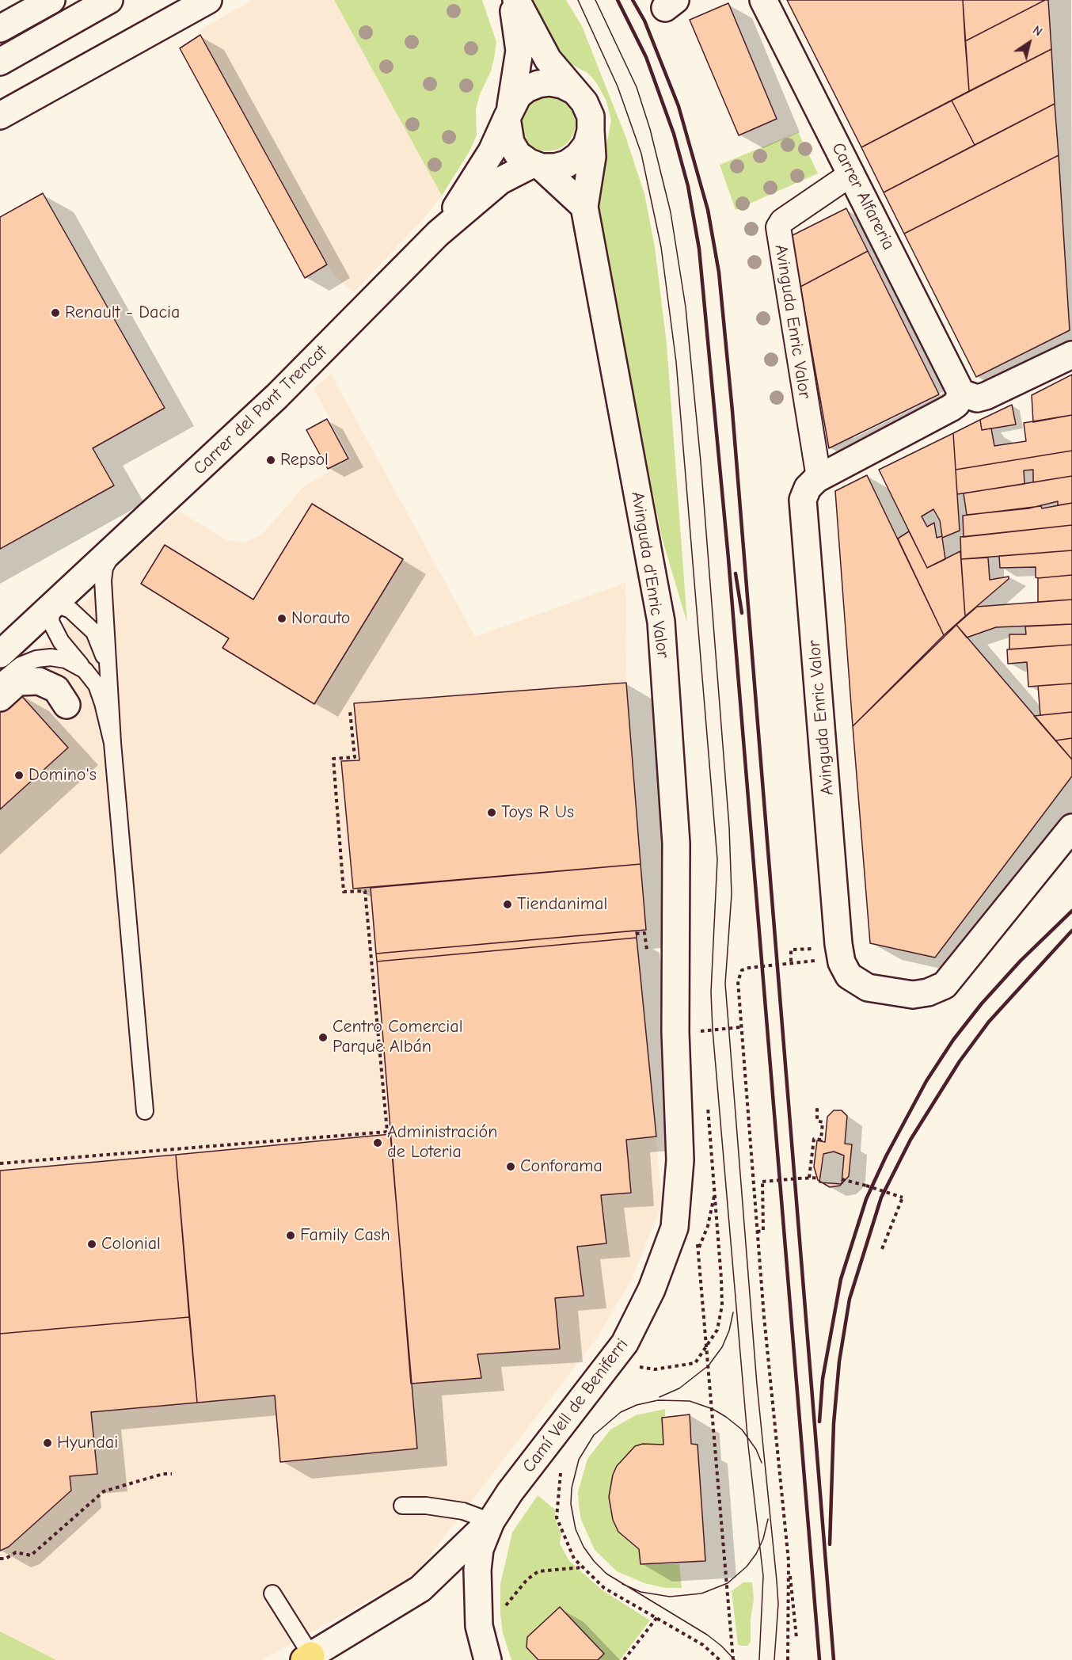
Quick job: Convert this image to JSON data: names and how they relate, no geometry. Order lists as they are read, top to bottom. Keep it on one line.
{"streets":{"street":["Carrer Alfareria","Avinguda Enric Valor","Carrer del Pont Trencat","Avinguda d'Enric Valor","Camí Vell de Beniferri"]},"crossings":[["Carrer Alfareria","Avinguda Enric Valor"],["Carrer del Pont Trencat","Avinguda d'Enric Valor"],["Avinguda d'Enric Valor","Camí Vell de Beniferri"]],"places":["Renault - Dacia","Repsol","Norauto","Domino's","Toys R Us","Tiendanimal","Centro Comercial Parque Albán","Administración de Loteria","Conforama","Family Cash","Colonial","Hyundai"],"north":"top right"}
